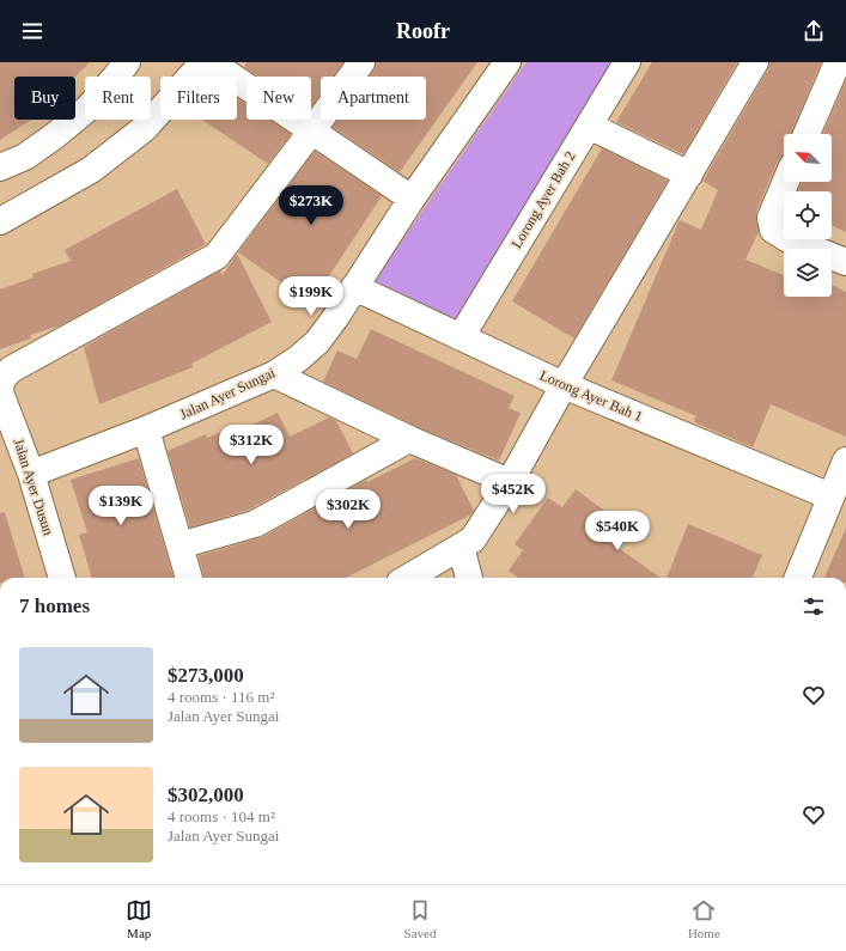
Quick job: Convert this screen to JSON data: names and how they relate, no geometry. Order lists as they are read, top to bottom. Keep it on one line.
{"streets":{"street":["Lorong Ayer Bah 2","Jalan Ayer Sungai","Lorong Ayer Bah 1","Jalan Ayer Dusun"]},"crossings":[["Lorong Ayer Bah 2","Lorong Ayer Bah 1"],["Jalan Ayer Sungai","Lorong Ayer Bah 1"],["Jalan Ayer Sungai","Jalan Ayer Dusun"]],"north":"top left","page":{"header":"Roofr","chip":["Buy","Rent","Filters","New","Apartment"],"price":["$273K","$199K","$312K","$452K","$139K","$302K","$540K"],"heading":"7 homes","list":[{"name":"$273,000","note":"4 rooms · 116 m² · Jalan Ayer Sungai"},{"name":"$302,000","note":"4 rooms · 104 m² · Jalan Ayer Sungai"}],"tabs":["Map","Saved","Home"]}}
